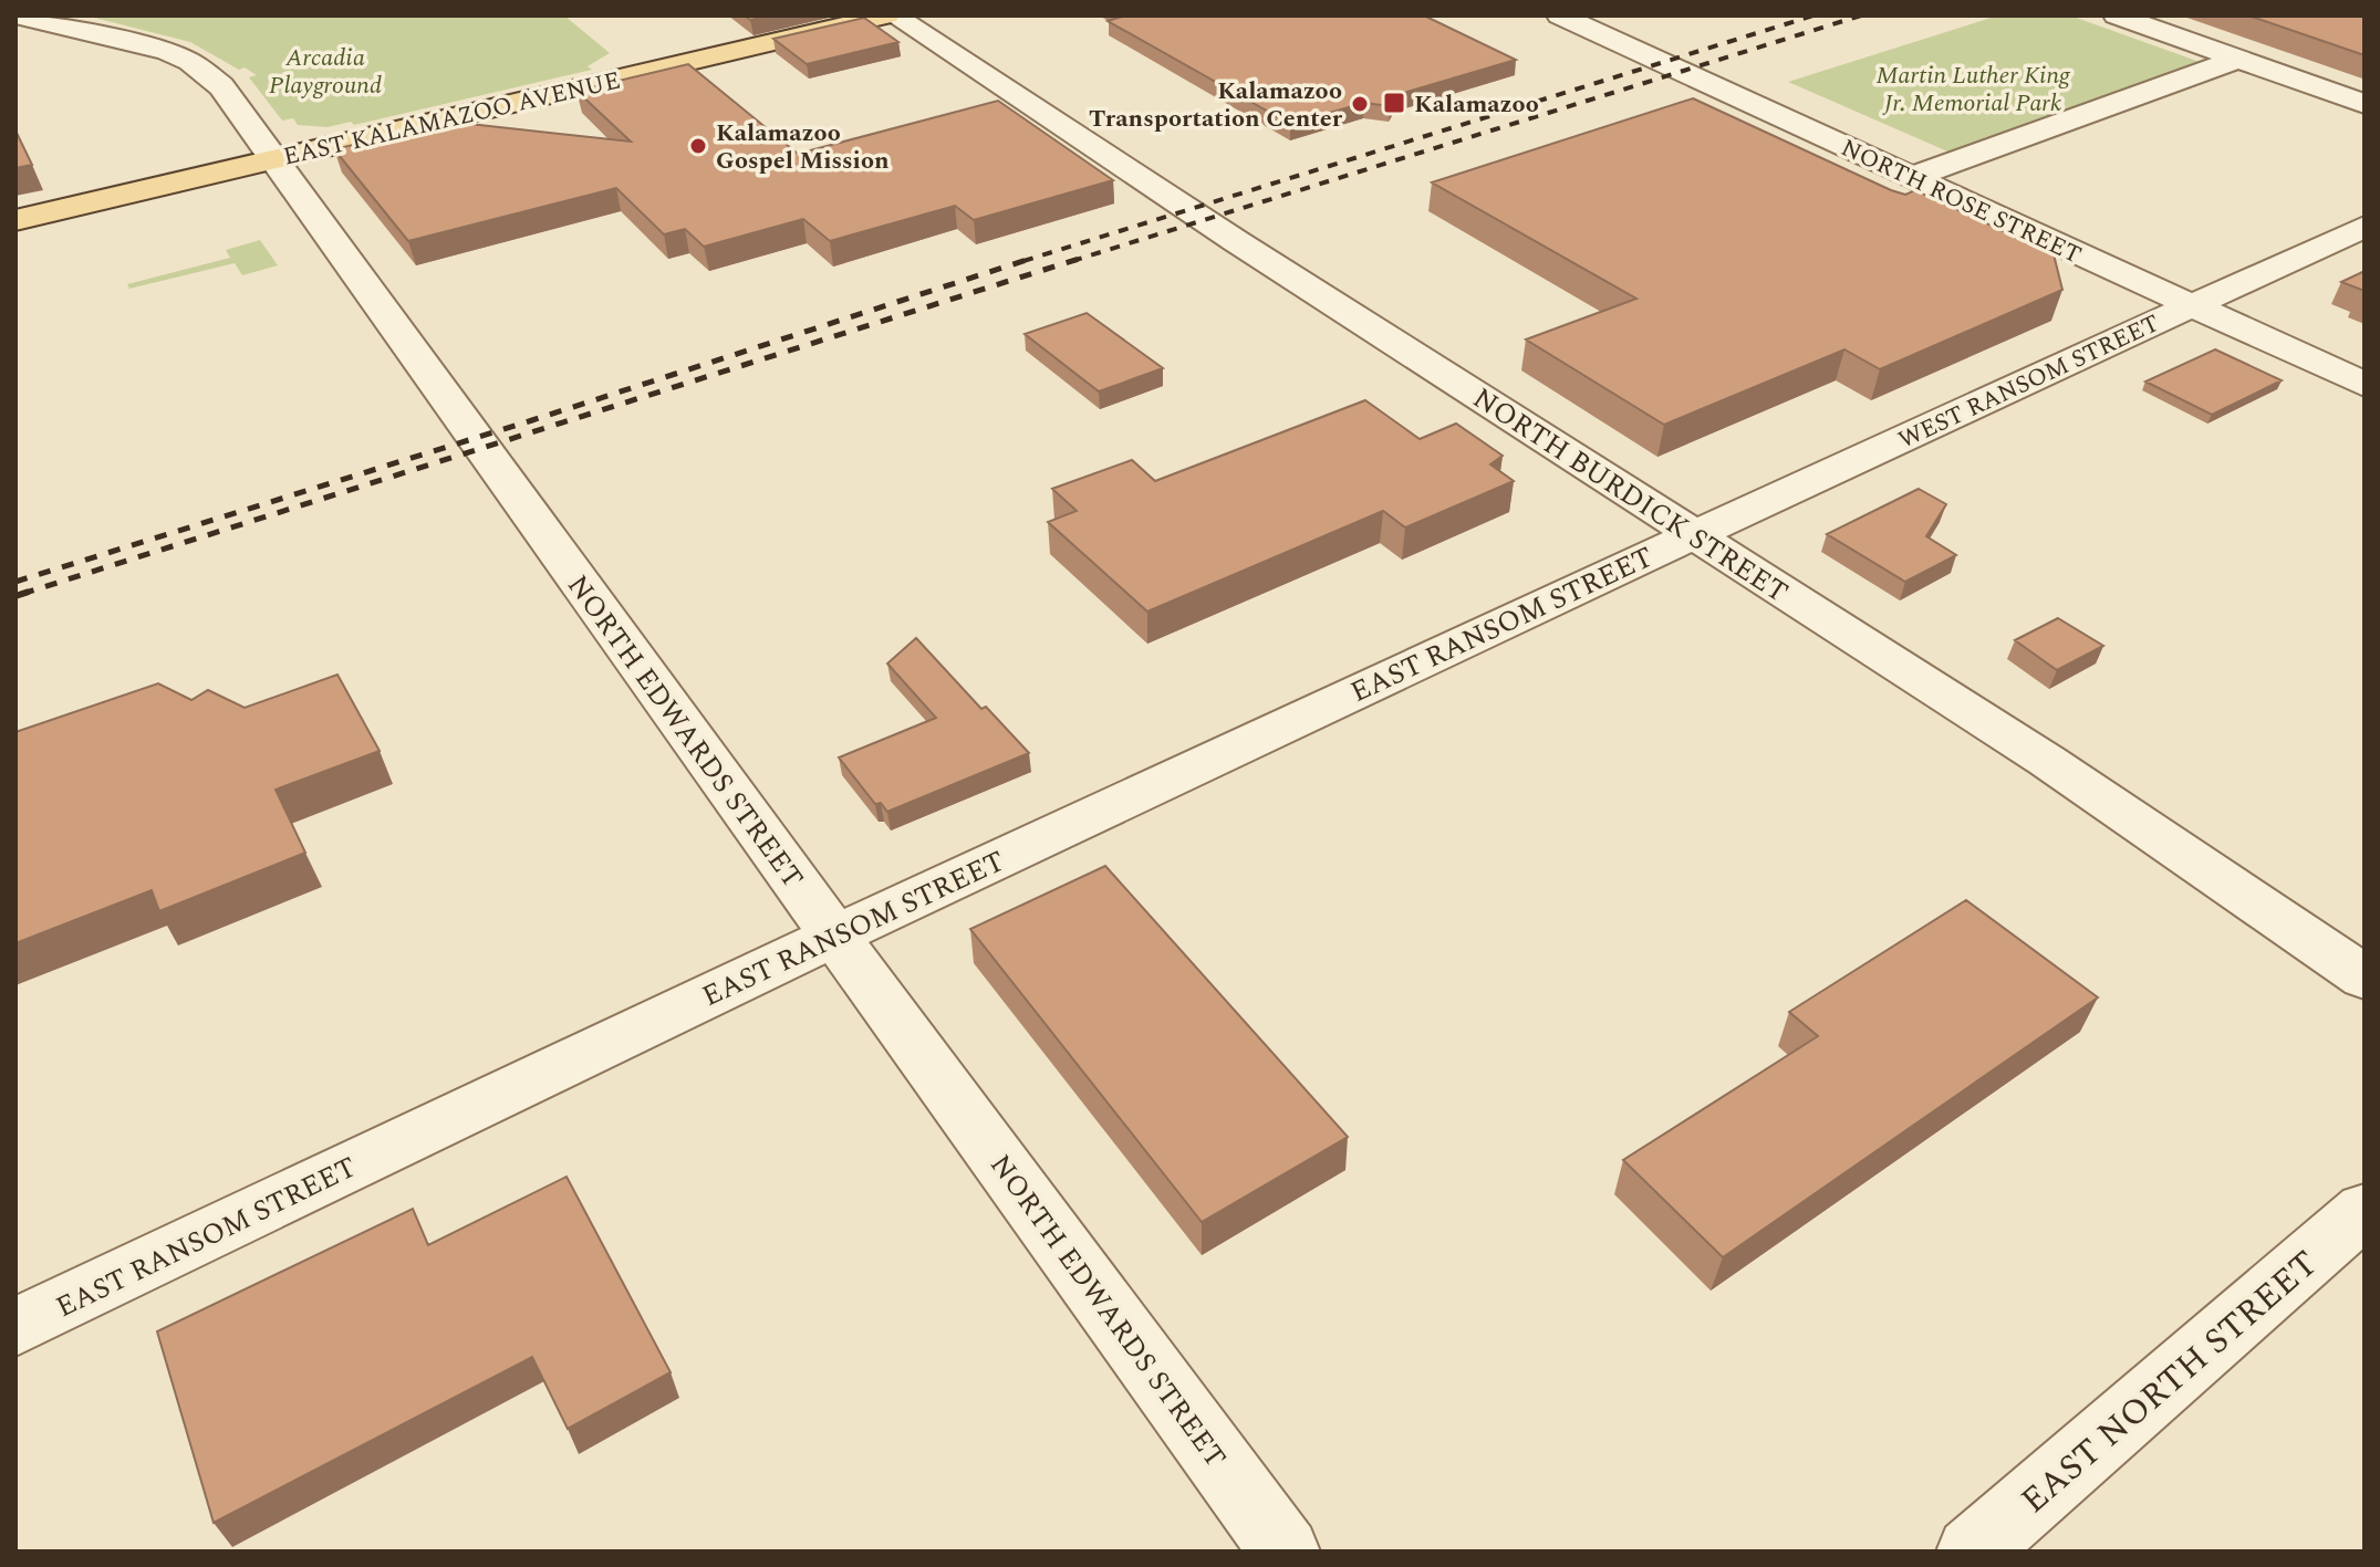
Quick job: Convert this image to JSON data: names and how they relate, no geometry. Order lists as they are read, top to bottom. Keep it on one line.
{"streets":{"main road":["EAST KALAMAZOO AVENUE"],"street":["NORTH ROSE STREET","WEST RANSOM STREET","NORTH BURDICK STREET","EAST RANSOM STREET","NORTH EDWARDS STREET","EAST NORTH STREET"]},"crossings":[["EAST KALAMAZOO AVENUE","NORTH EDWARDS STREET"],["NORTH ROSE STREET","WEST RANSOM STREET"],["WEST RANSOM STREET","NORTH BURDICK STREET"],["WEST RANSOM STREET","EAST RANSOM STREET"],["NORTH BURDICK STREET","EAST RANSOM STREET"],["EAST RANSOM STREET","NORTH EDWARDS STREET"]],"parks":["Arcadia Playground","Martin Luther King Jr. Memorial Park"],"places":{"transit":["Kalamazoo"],"other":["Kalamazoo Transportation Center","Kalamazoo Gospel Mission"]}}
